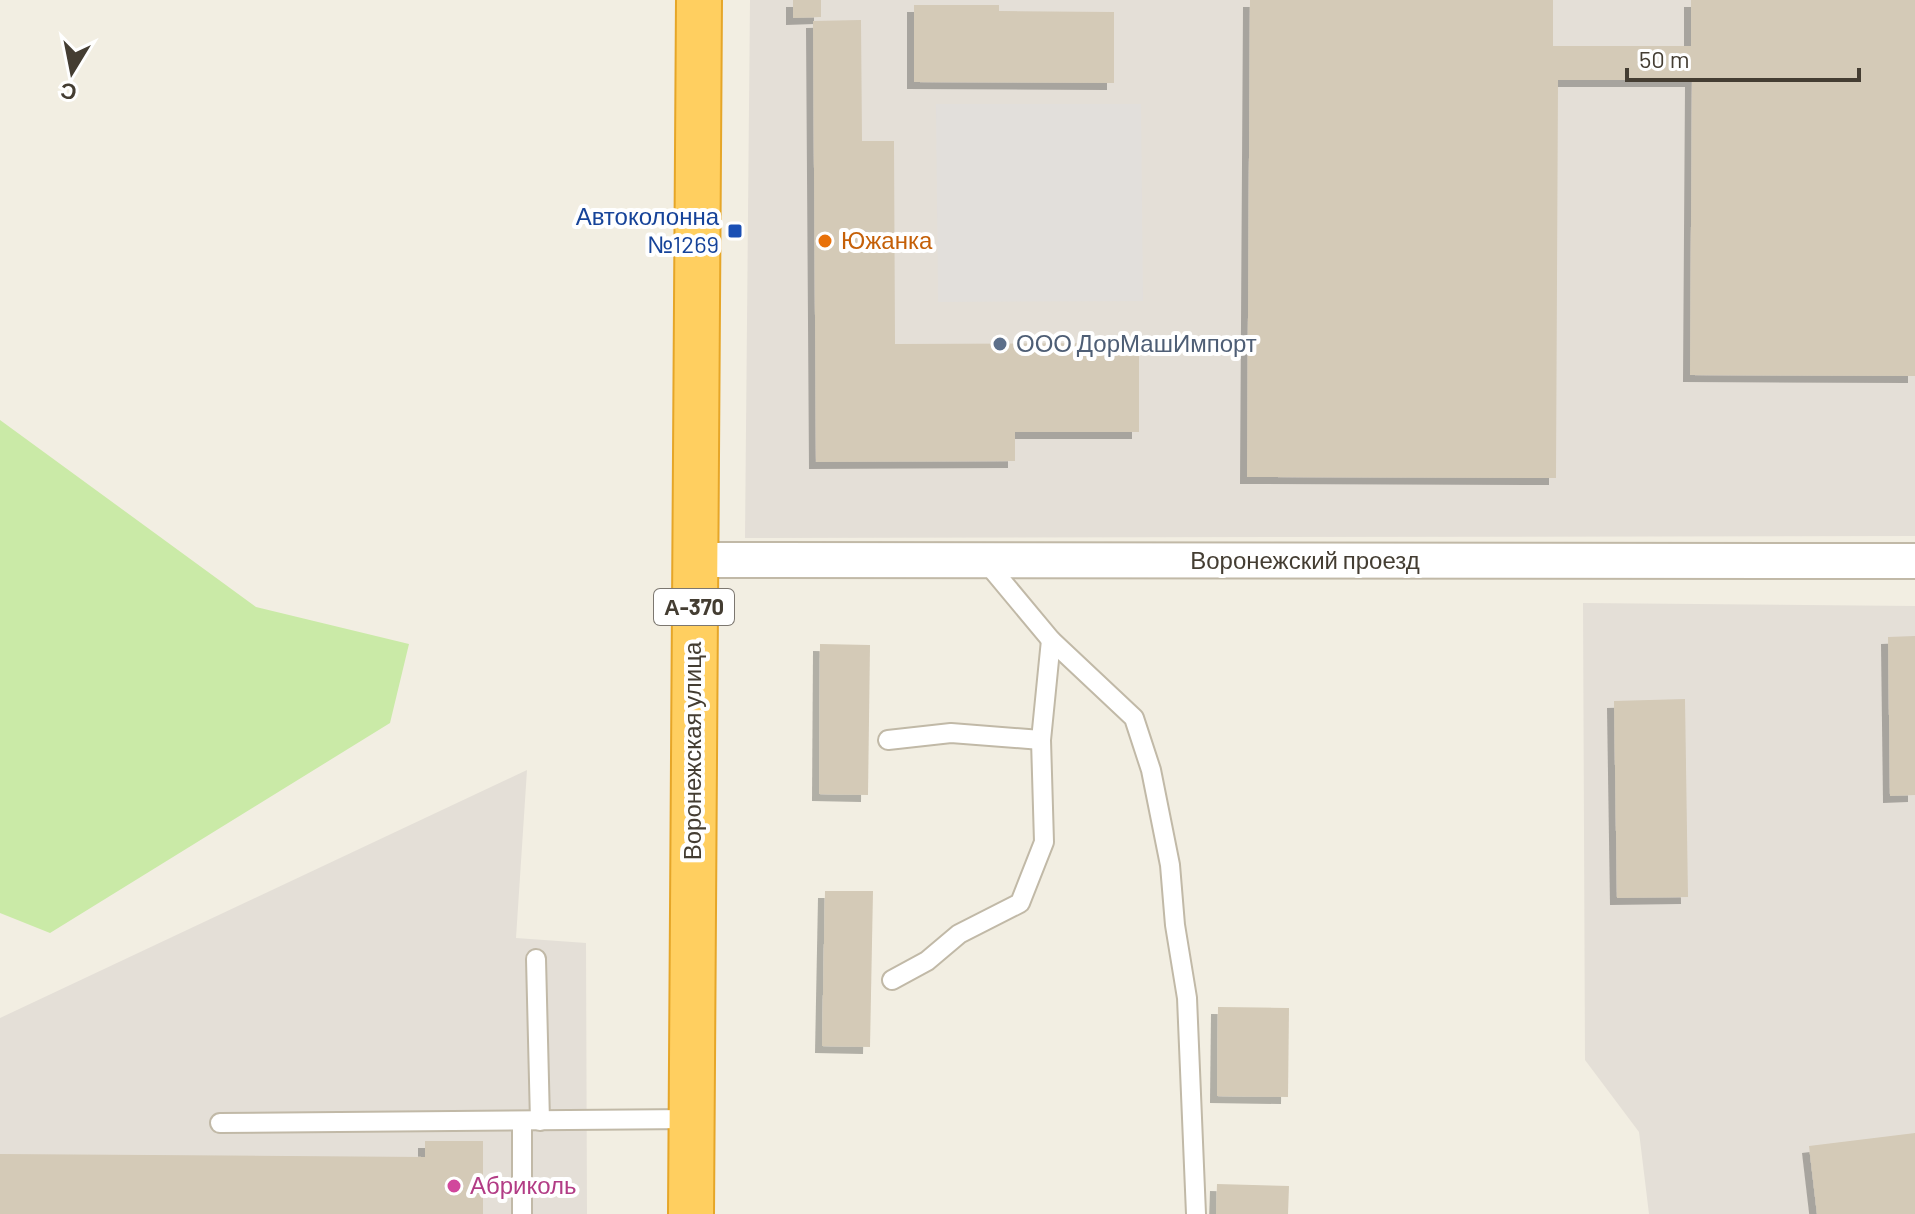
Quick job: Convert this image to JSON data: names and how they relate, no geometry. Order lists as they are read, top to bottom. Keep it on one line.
{"streets":{"highway":["А-370","Воронежская улица"],"street":["Воронежский проезд"]},"crossings":[["Воронежский проезд","Воронежская улица"]],"places":{"transit":["Автоколонна №1269"],"other":["Южанка","ООО ДорМашИмпорт","Абриколь"]},"scale_bar":"50 m","north":"bottom"}
